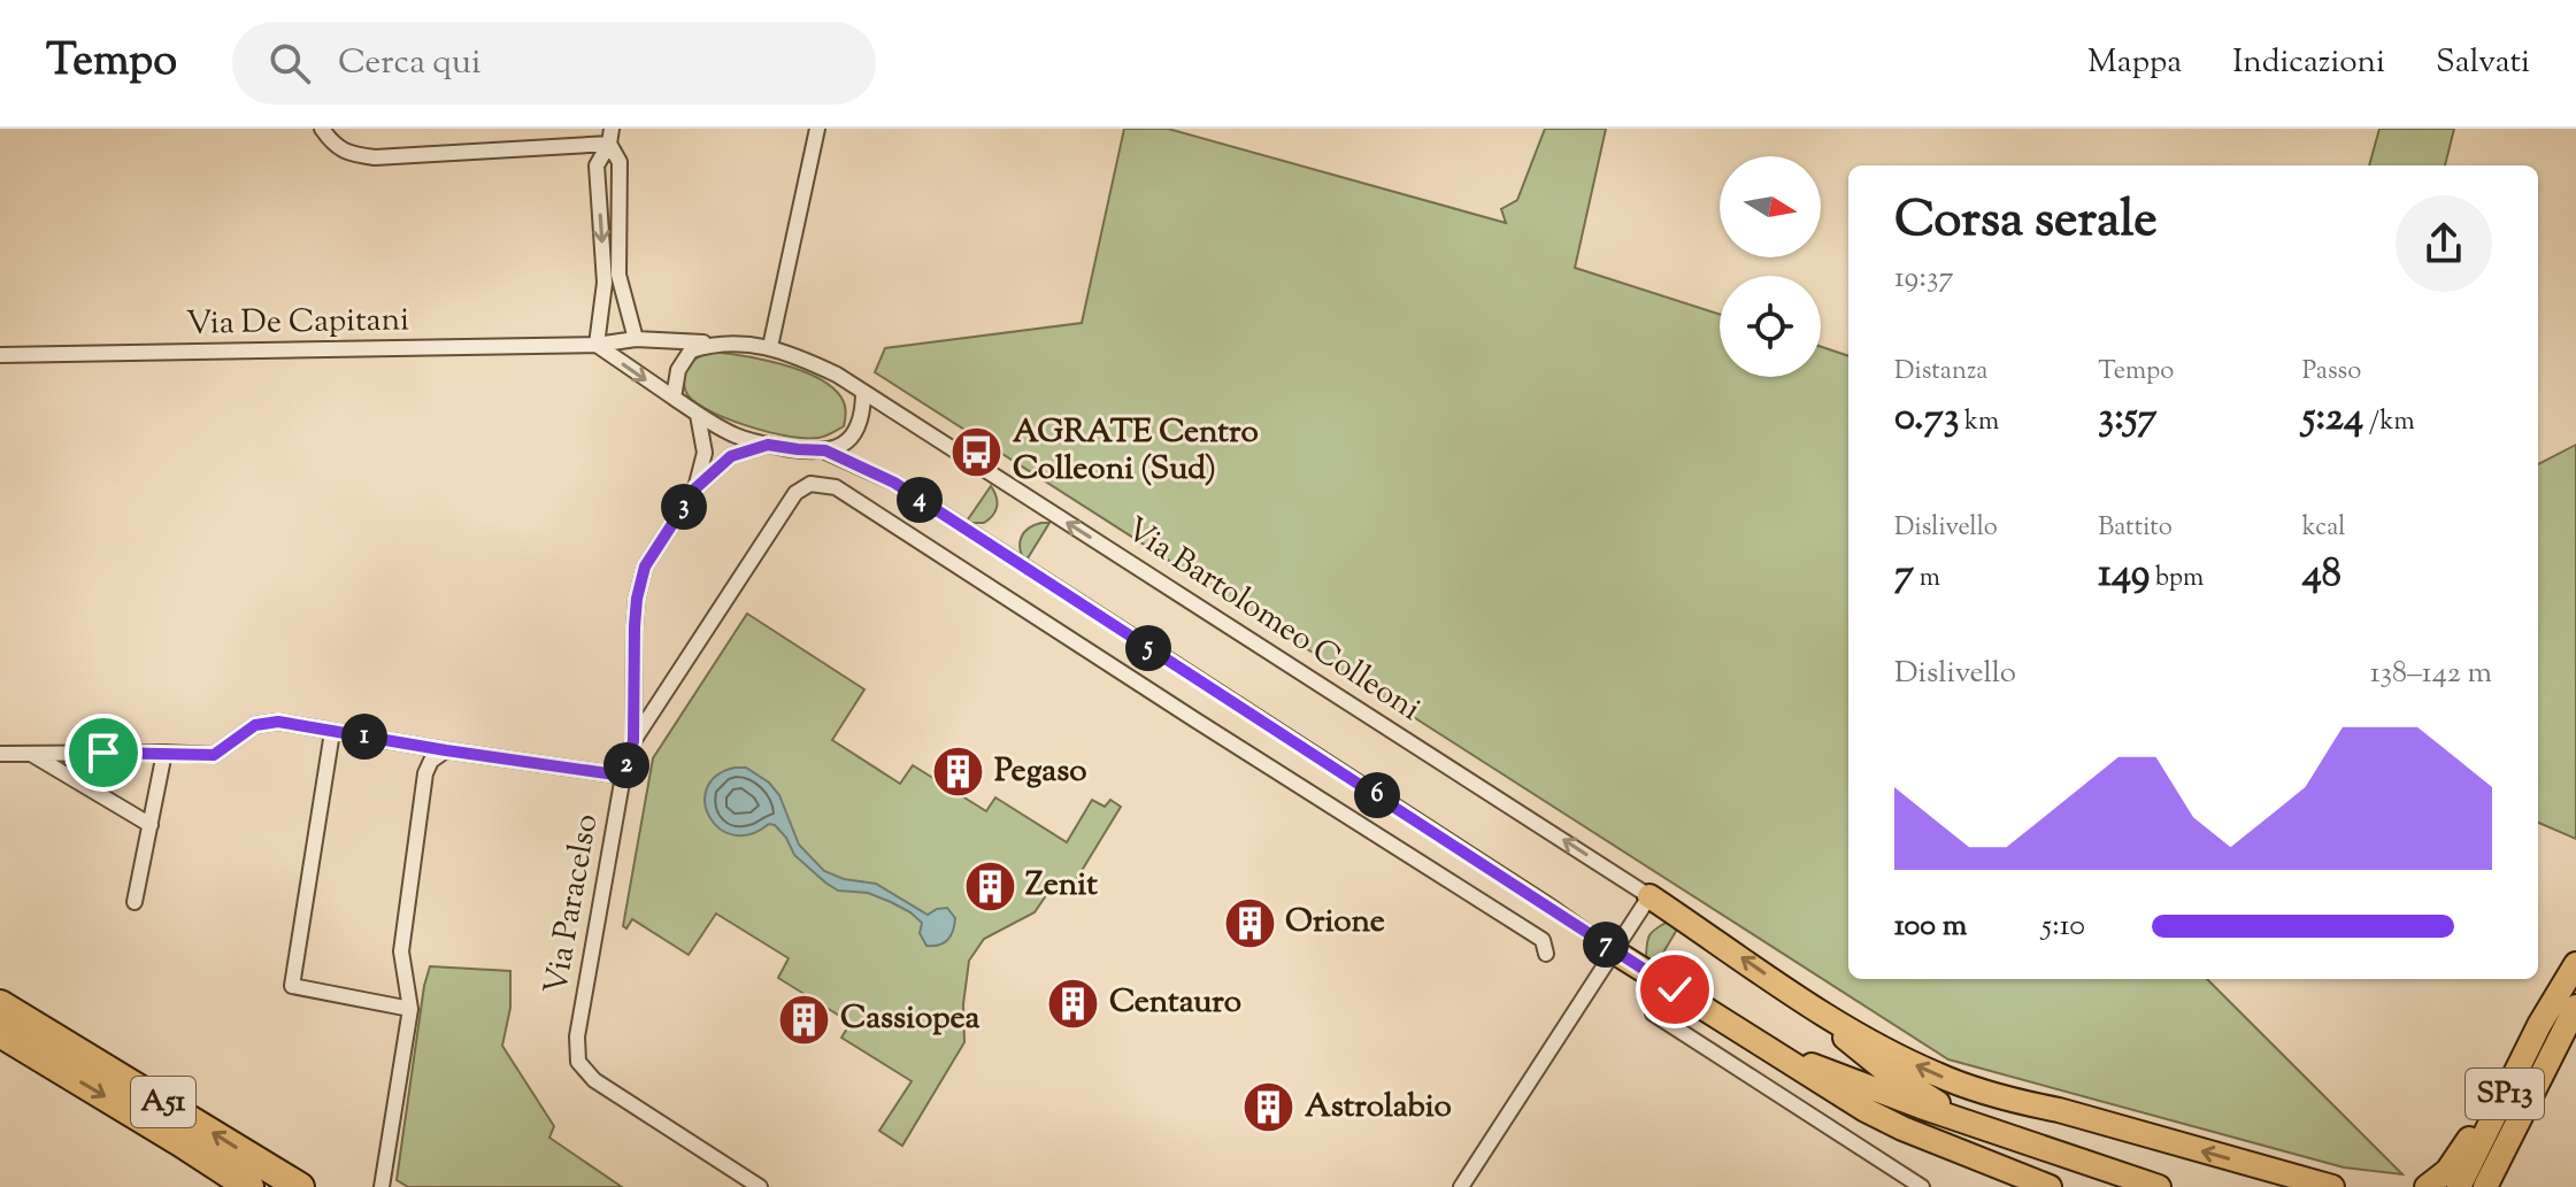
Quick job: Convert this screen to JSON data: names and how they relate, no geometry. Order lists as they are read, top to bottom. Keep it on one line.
{"streets":{"highway":["A51"],"main road":["SP13"],"street":["Via De Capitani","Via Bartolomeo Colleoni","Via Paracelso"]},"crossings":[["Via De Capitani","Via Bartolomeo Colleoni"]],"places":{"bus stop":["AGRATE Centro Colleoni (Sud)"],"building":["Pegaso","Zenit","Orione","Centauro","Cassiopea","Astrolabio"]},"north":"right","page":{"header":"Tempo","search":"Cerca qui","nav":["Mappa","Indicazioni","Salvati"],"heading":["Corsa serale","19:37"],"stats":[["Distanza","0.73 km"],["Tempo","3:57"],["Passo","5:24 /km"],["Dislivello","7 m"],["Battito","149 bpm"],["kcal","48"]],"pins":["4","3","5","1","2","6","7"],"chart":["Dislivello","138–142 m"],"list":[{"name":"100 m","note":"5:10"}]}}
